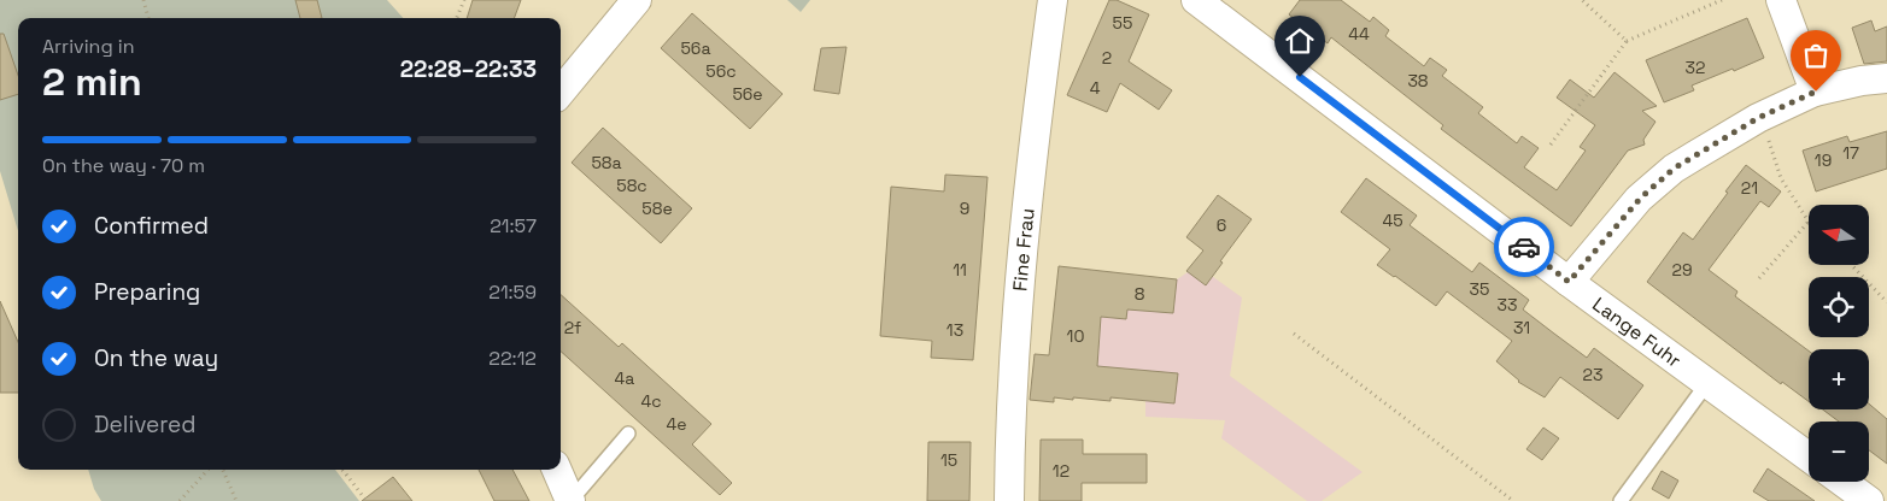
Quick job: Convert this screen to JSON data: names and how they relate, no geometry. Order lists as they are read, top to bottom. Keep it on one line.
{"streets":{"street":["Fine Frau","Lange Fuhr"]},"house_numbers":["55","44","56a","2","32","56c","38","4","56e","17","19","58a","58c","21","58e","9","45","6","11","29","35","8","33","2f","31","13","10","23","4a","4c","4e","15","12"],"north":"left","page":{"heading":["2 min","Arriving in","22:28–22:33"],"bar":"On the way · 70 m","list":[["Confirmed","21:57"],["Preparing","21:59"],["On the way","22:12"],"Delivered"],"map_buttons":["+","−"]}}
